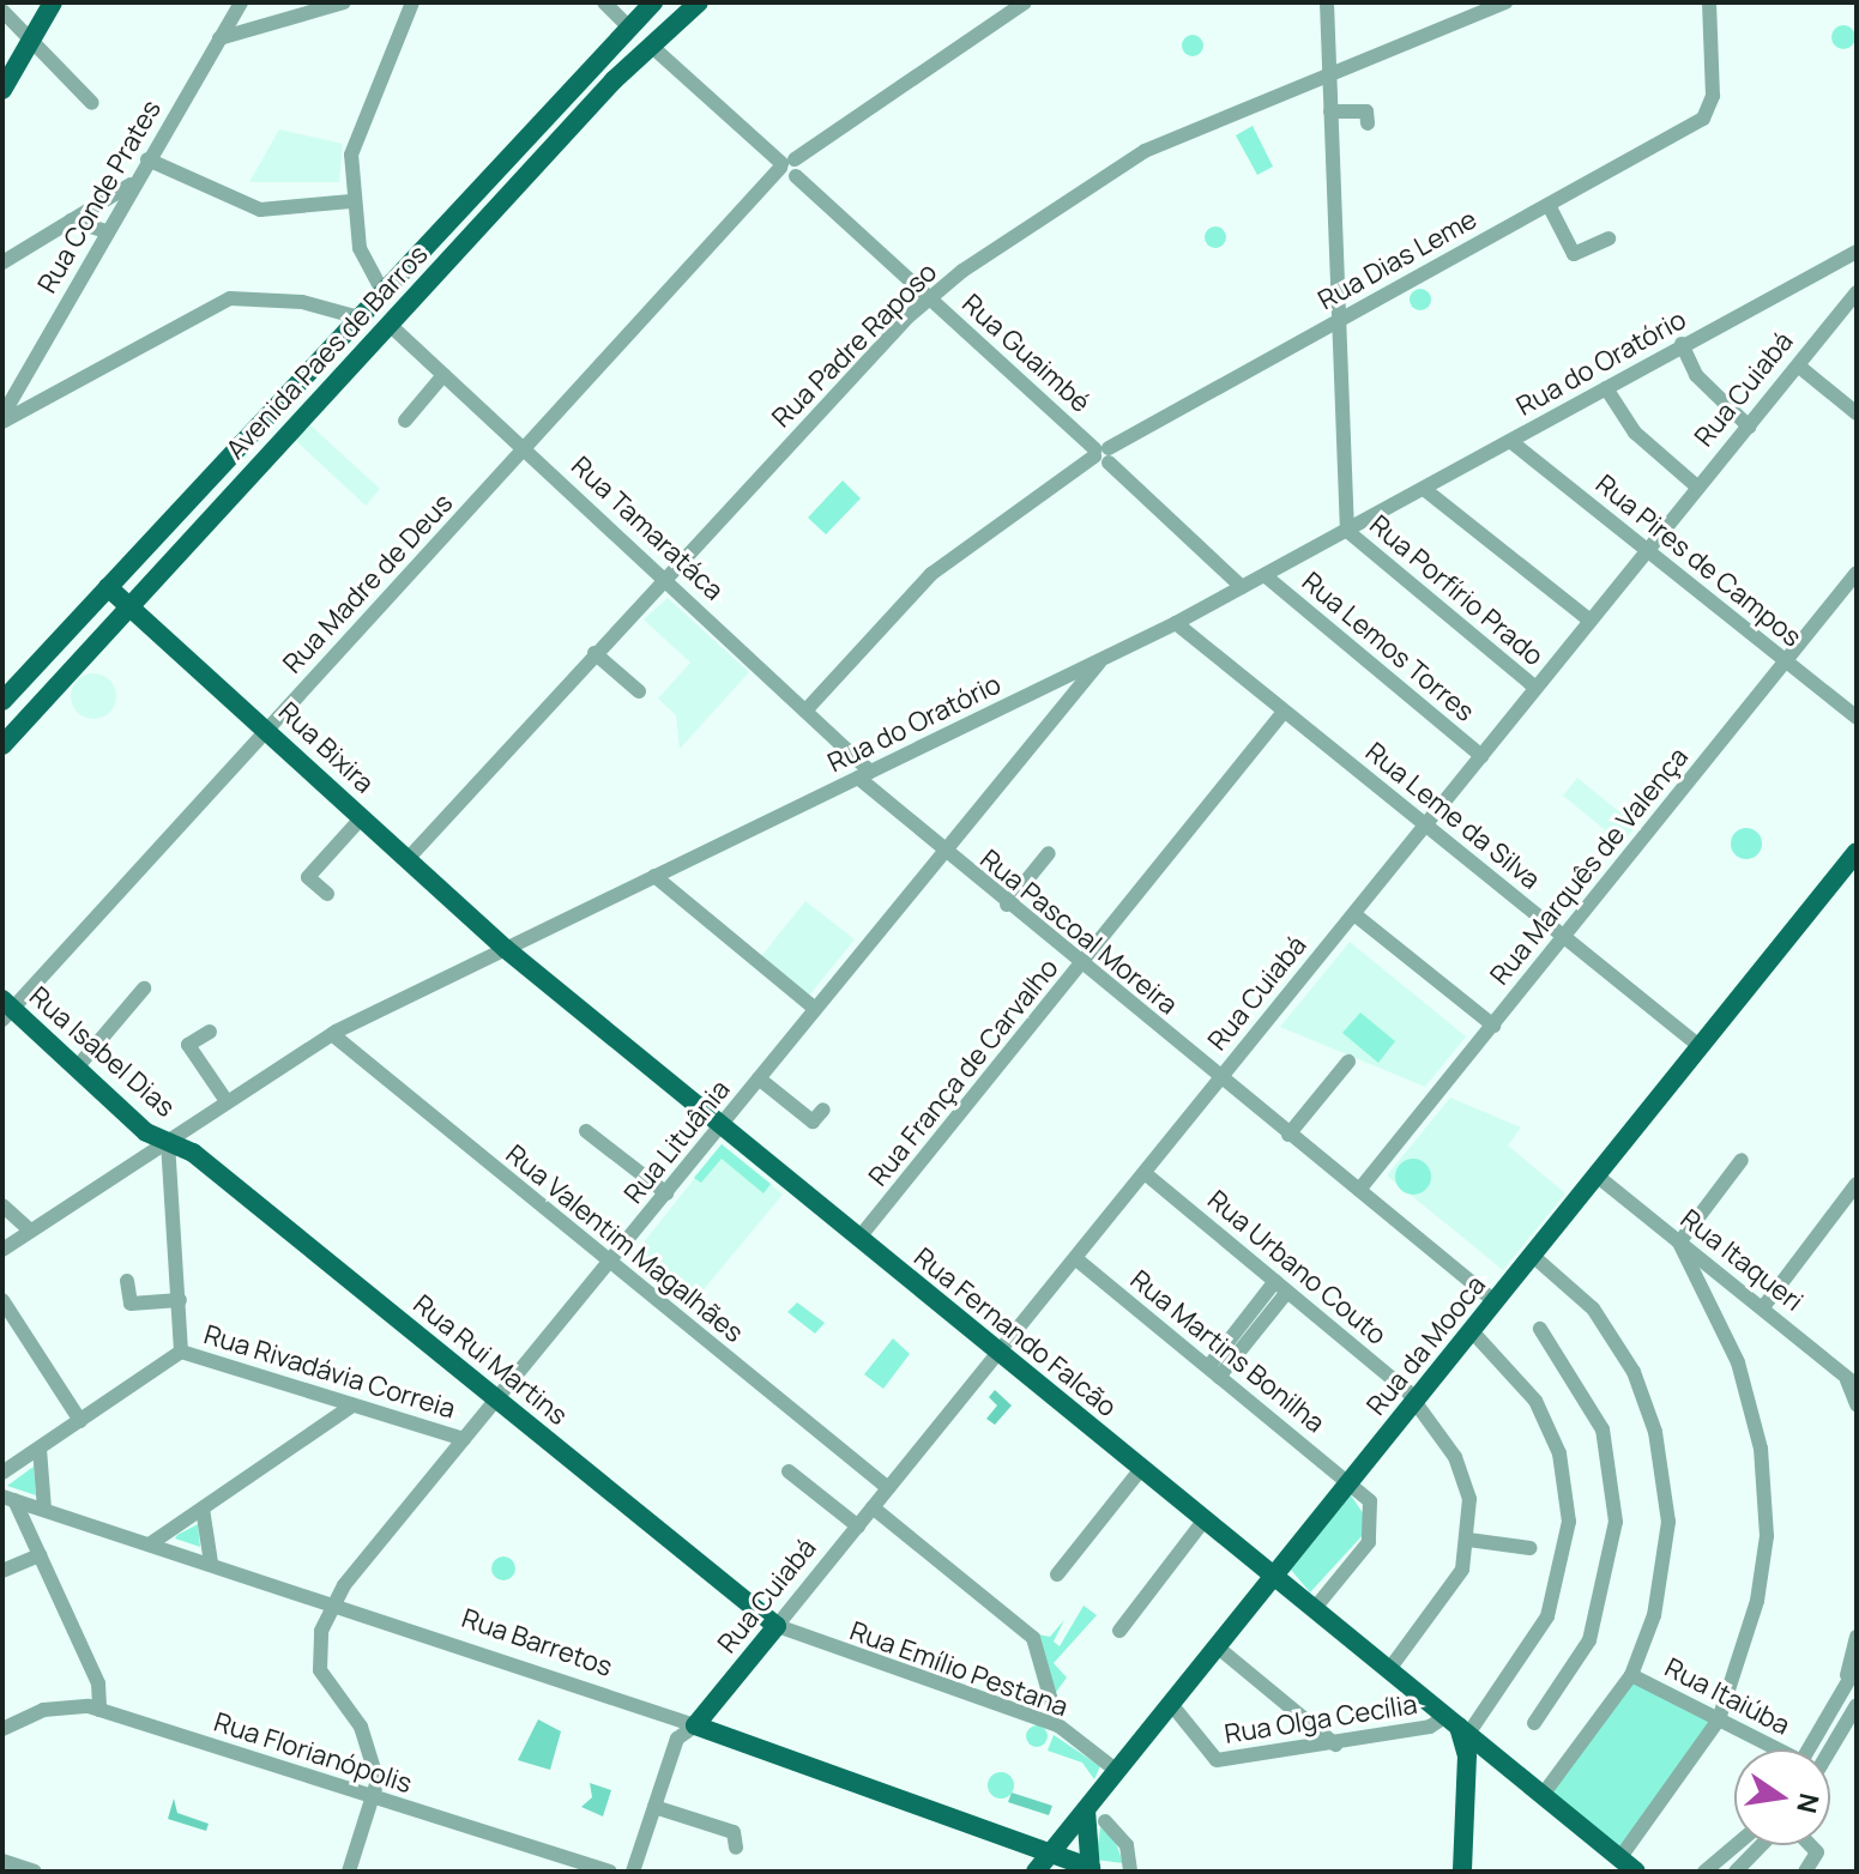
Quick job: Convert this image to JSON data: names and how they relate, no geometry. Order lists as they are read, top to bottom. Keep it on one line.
{"streets":{"main road":["Avenida Paes de Barros","Rua Cuiabá","Rua Bixira","Rua Isabel Dias","Rua Fernando Falcão","Rua da Mooca","Rua Rui Martins","Rua Barretos"],"street":["Rua Conde Prates","Rua Dias Leme","Rua Padre Raposo","Rua Guaimbé","Rua do Oratório","Rua Tamaratáca","Rua Pires de Campos","Rua Madre de Deus","Rua Porfírio Prado","Rua Lemos Torres","Rua Leme da Silva","Rua Marquês de Valença","Rua Pascoal Moreira","Rua França de Carvalho","Rua Lituânia","Rua Valentim Magalhães","Rua Itaqueri","Rua Urbano Couto","Rua Martins Bonilha","Rua Rivadávia Correia","Rua Emílio Pestana","Rua Itaiúba","Rua Olga Cecília","Rua Florianópolis"]},"crossings":[["Rua Dias Leme","Rua Guaimbé"],["Rua Dias Leme","Rua Tamaratáca"],["Rua Padre Raposo","Rua Guaimbé"],["Rua Padre Raposo","Rua Tamaratáca"],["Rua Padre Raposo","Rua Bixira"],["Avenida Paes de Barros","Rua Guaimbé"],["Avenida Paes de Barros","Rua Tamaratáca"],["Avenida Paes de Barros","Rua Bixira"],["Rua Guaimbé","Rua do Oratório"],["Rua Guaimbé","Rua Madre de Deus"],["Rua do Oratório","Rua Tamaratáca"],["Rua do Oratório","Rua Pires de Campos"],["Rua do Oratório","Rua Porfírio Prado"],["Rua do Oratório","Rua Lemos Torres"],["Rua do Oratório","Rua Bixira"],["Rua do Oratório","Rua Leme da Silva"],["Rua do Oratório","Rua Pascoal Moreira"],["Rua do Oratório","Rua Isabel Dias"],["Rua do Oratório","Rua Lituânia"],["Rua do Oratório","Rua Valentim Magalhães"],["Rua do Oratório","Rua Fernando Falcão"],["Rua do Oratório","Rua Rui Martins"],["Rua Cuiabá","Rua Pires de Campos"],["Rua Cuiabá","Rua Porfírio Prado"],["Rua Cuiabá","Rua Lemos Torres"],["Rua Cuiabá","Rua Leme da Silva"],["Rua Cuiabá","Rua Pascoal Moreira"],["Rua Cuiabá","Rua Valentim Magalhães"],["Rua Cuiabá","Rua Urbano Couto"],["Rua Cuiabá","Rua Fernando Falcão"],["Rua Cuiabá","Rua Martins Bonilha"],["Rua Cuiabá","Rua Rui Martins"],["Rua Cuiabá","Rua Barretos"],["Rua Cuiabá","Rua Emílio Pestana"],["Rua Tamaratáca","Rua Madre de Deus"],["Rua Tamaratáca","Rua Pascoal Moreira"],["Rua Pires de Campos","Rua Marquês de Valença"],["Rua Madre de Deus","Rua Bixira"],["Rua Madre de Deus","Rua Isabel Dias"],["Rua Bixira","Rua Fernando Falcão"],["Rua Leme da Silva","Rua Marquês de Valença"],["Rua Leme da Silva","Rua França de Carvalho"],["Rua Leme da Silva","Rua da Mooca"],["Rua Marquês de Valença","Rua Pascoal Moreira"],["Rua Pascoal Moreira","Rua França de Carvalho"],["Rua Pascoal Moreira","Rua Lituânia"],["Rua Pascoal Moreira","Rua da Mooca"],["Rua Isabel Dias","Rua Rui Martins"],["Rua França de Carvalho","Rua Fernando Falcão"],["Rua Lituânia","Rua Valentim Magalhães"],["Rua Lituânia","Rua Fernando Falcão"],["Rua Lituânia","Rua Rui Martins"],["Rua Lituânia","Rua Rivadávia Correia"],["Rua Lituânia","Rua Barretos"],["Rua Lituânia","Rua Florianópolis"],["Rua Itaqueri","Rua da Mooca"],["Rua Urbano Couto","Rua Fernando Falcão"],["Rua Urbano Couto","Rua da Mooca"],["Rua Fernando Falcão","Rua da Mooca"],["Rua Fernando Falcão","Rua Olga Cecília"],["Rua da Mooca","Rua Martins Bonilha"],["Rua da Mooca","Rua Barretos"],["Rua da Mooca","Rua Emílio Pestana"],["Rua da Mooca","Rua Olga Cecília"],["Rua Rui Martins","Rua Emílio Pestana"]],"north":"right"}
